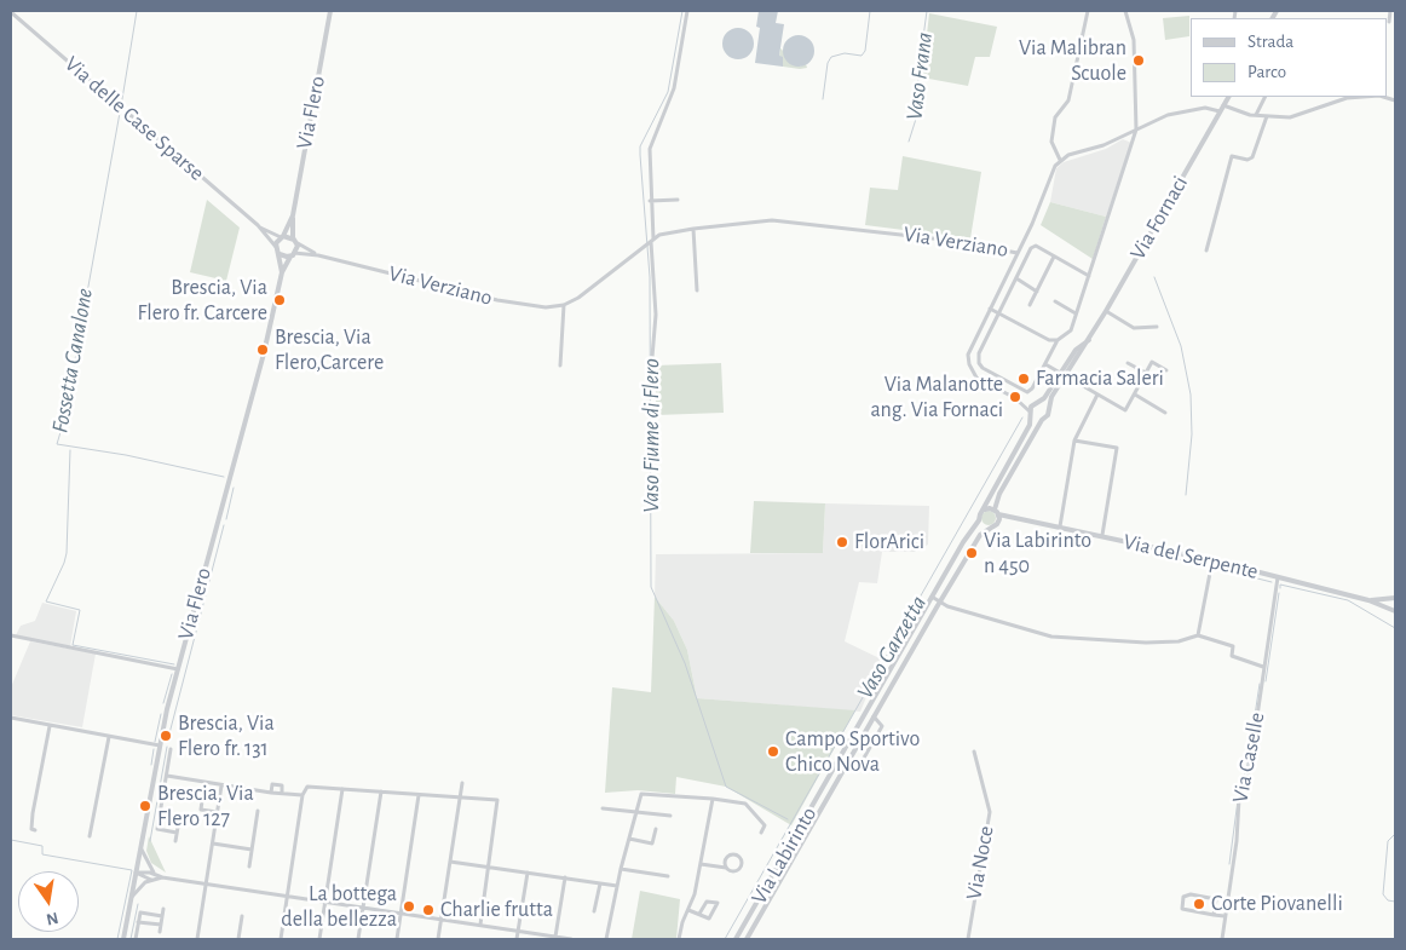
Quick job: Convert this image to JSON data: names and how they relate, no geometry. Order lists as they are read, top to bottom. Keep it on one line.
{"streets":{"street":["Via Flero","Via delle Case Sparse","Via Fornaci","Via Verziano","Via del Serpente","Via Caselle","Via Labirinto","Via Noce"]},"crossings":[["Via delle Case Sparse","Via Verziano"],["Via Fornaci","Via del Serpente"],["Via Fornaci","Via Labirinto"],["Via del Serpente","Via Caselle"],["Via del Serpente","Via Labirinto"]],"water":["Vaso Frana","Fossetta Canalone","Vaso Fiume di Flero","Vaso Garzetta"],"places":["Via Malibran Scuole","Brescia, Via Flero fr. Carcere","Brescia, Via Flero,Carcere","Farmacia Saleri","Via Malanotte ang. Via Fornaci","FlorArici","Via Labirinto n 450","Brescia, Via Flero fr. 131","Campo Sportivo Chico Nova","Brescia, Via Flero 127","Corte Piovanelli","La bottega della bellezza","Charlie frutta"],"legend":["Strada","Parco"],"north":"bottom"}
